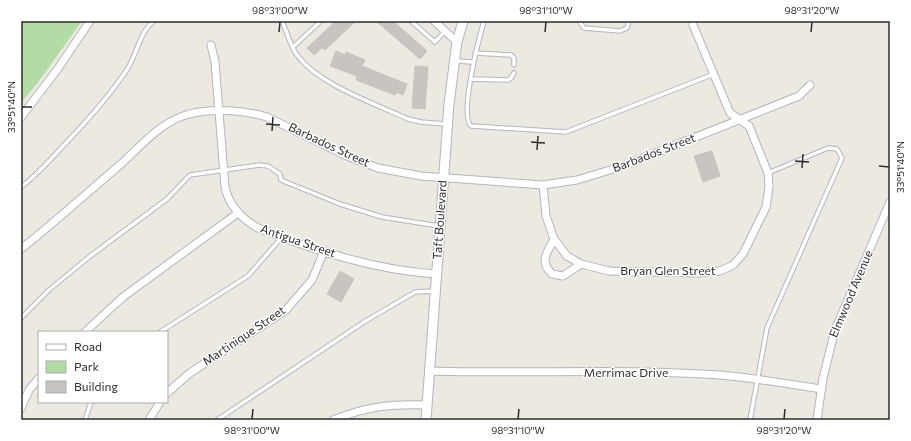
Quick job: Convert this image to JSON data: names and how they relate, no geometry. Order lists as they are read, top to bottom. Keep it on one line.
{"streets":{"street":["Barbados Street","Taft Boulevard","Antigua Street","Bryan Glen Street","Elmwood Avenue","Martinique Street","Merrimac Drive"]},"crossings":[["Barbados Street","Taft Boulevard"],["Barbados Street","Antigua Street"],["Barbados Street","Bryan Glen Street"],["Taft Boulevard","Antigua Street"],["Taft Boulevard","Merrimac Drive"],["Antigua Street","Martinique Street"],["Elmwood Avenue","Merrimac Drive"]],"legend":["Road","Park","Building"],"coordinates":["98°31'00\"W","98°31'10\"W","98°31'20\"W","33°51'40\"N"]}
